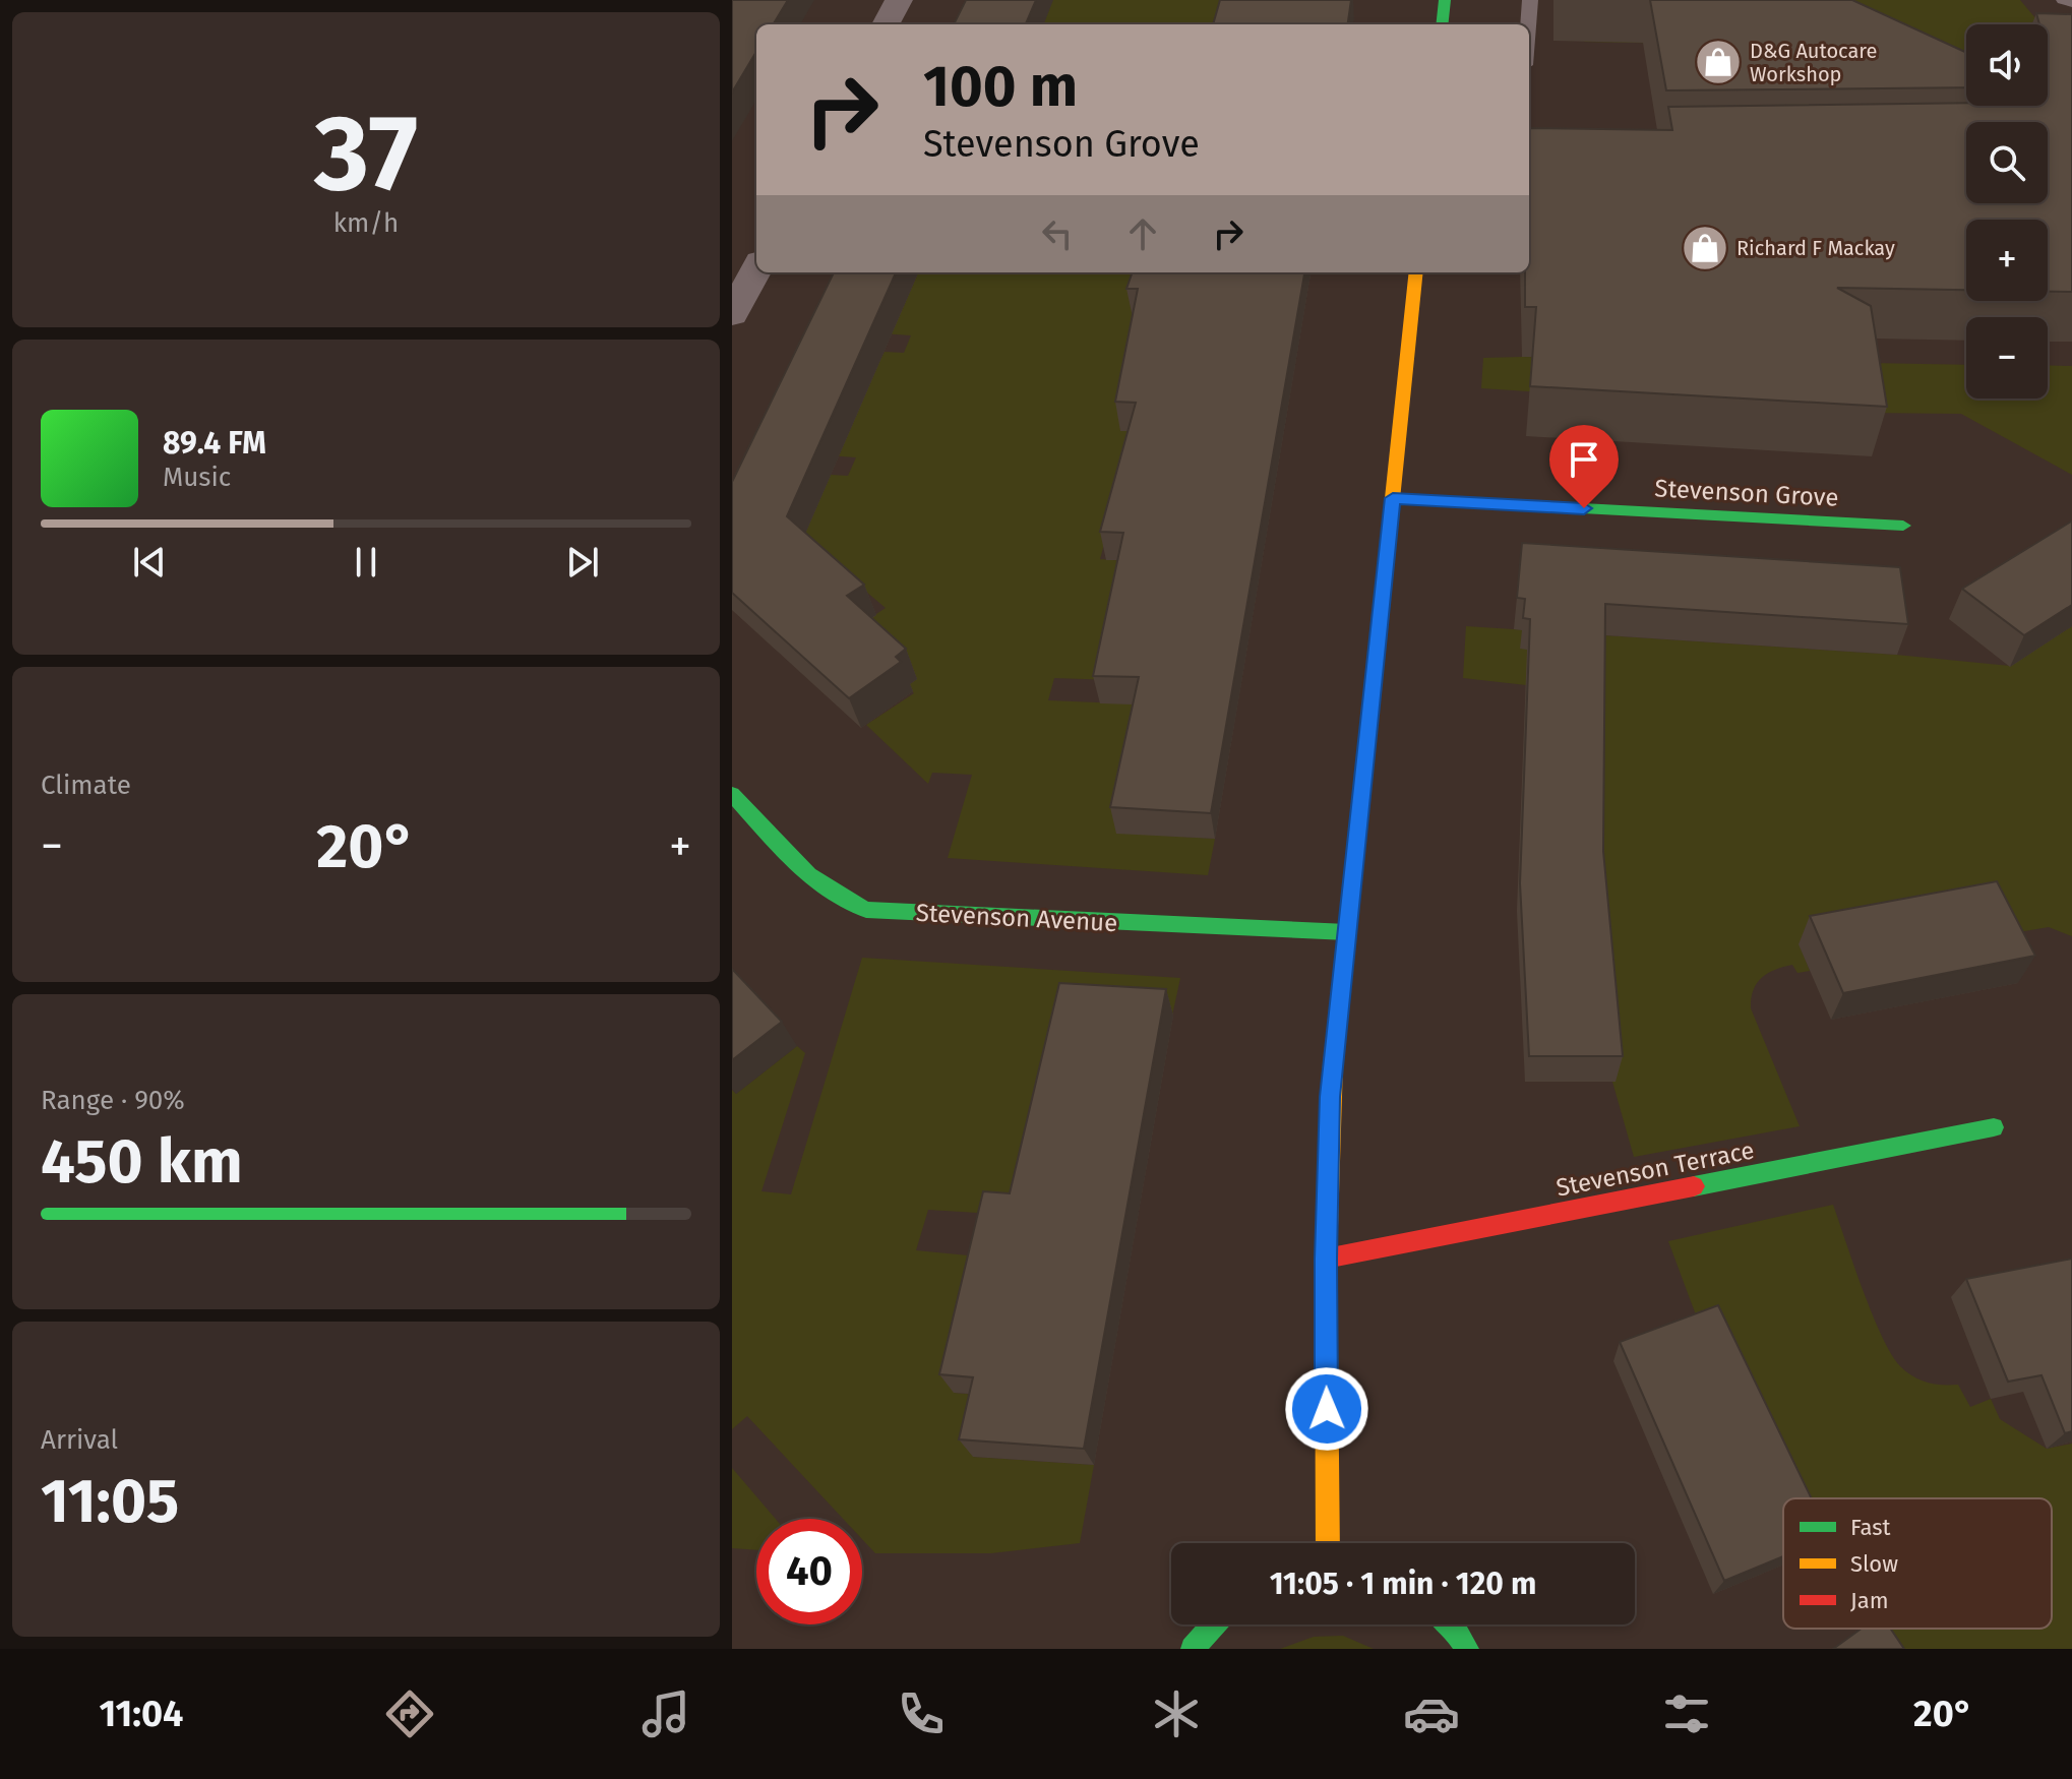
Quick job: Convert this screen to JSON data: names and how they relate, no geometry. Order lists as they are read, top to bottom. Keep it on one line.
{"streets":{"street":["Stevenson Grove","Stevenson Avenue","Stevenson Terrace"]},"places":{"shop":["D&G Autocare Workshop","Richard F Mackay"]},"legend":["Fast","Slow","Jam"],"page":{"tile":[["37","km/h"],"Climate",["Range · 90%","450 km"],["Arrival","11:05"]],"map_buttons":["+","−"],"turn":["100 m","Stevenson Grove"],"song":["89.4 FM","Music"],"heat":["−","20°","+"],"limit":"40","trip":"11:05 · 1 min · 120 m","tabs":["11:04","20°"]}}
